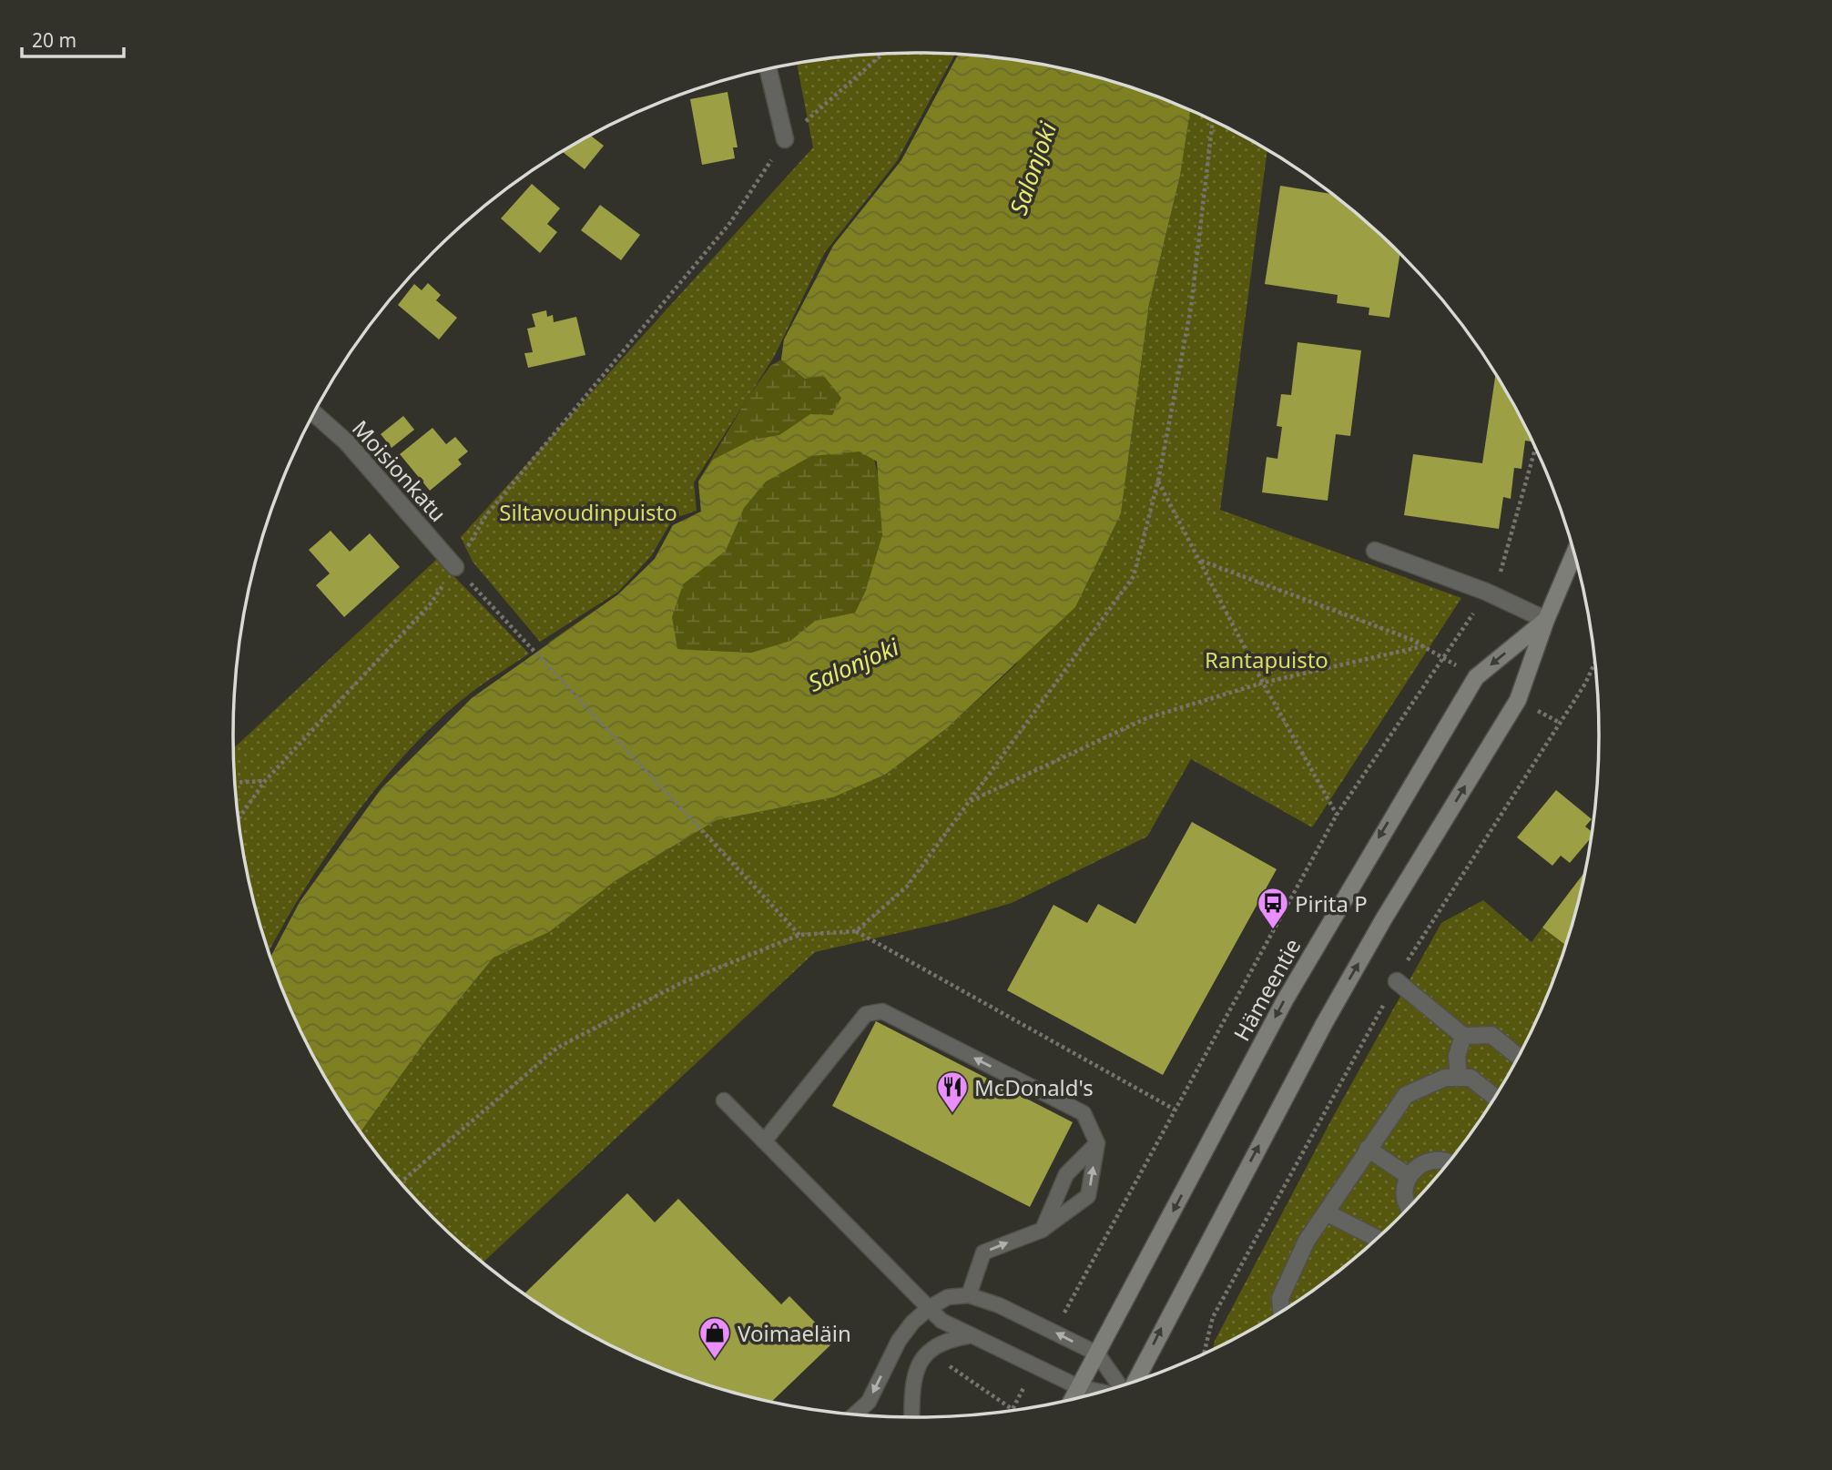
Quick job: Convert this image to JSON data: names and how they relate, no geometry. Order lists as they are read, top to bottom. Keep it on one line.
{"streets":{"main road":["Hämeentie"],"street":["Moisionkatu"]},"water":["Salonjoki"],"parks":["Siltavoudinpuisto","Rantapuisto"],"places":{"bus stop":["Pirita P"],"restaurant":["McDonald's"],"shop":["Voimaeläin"]},"scale_bar":"20 m"}
